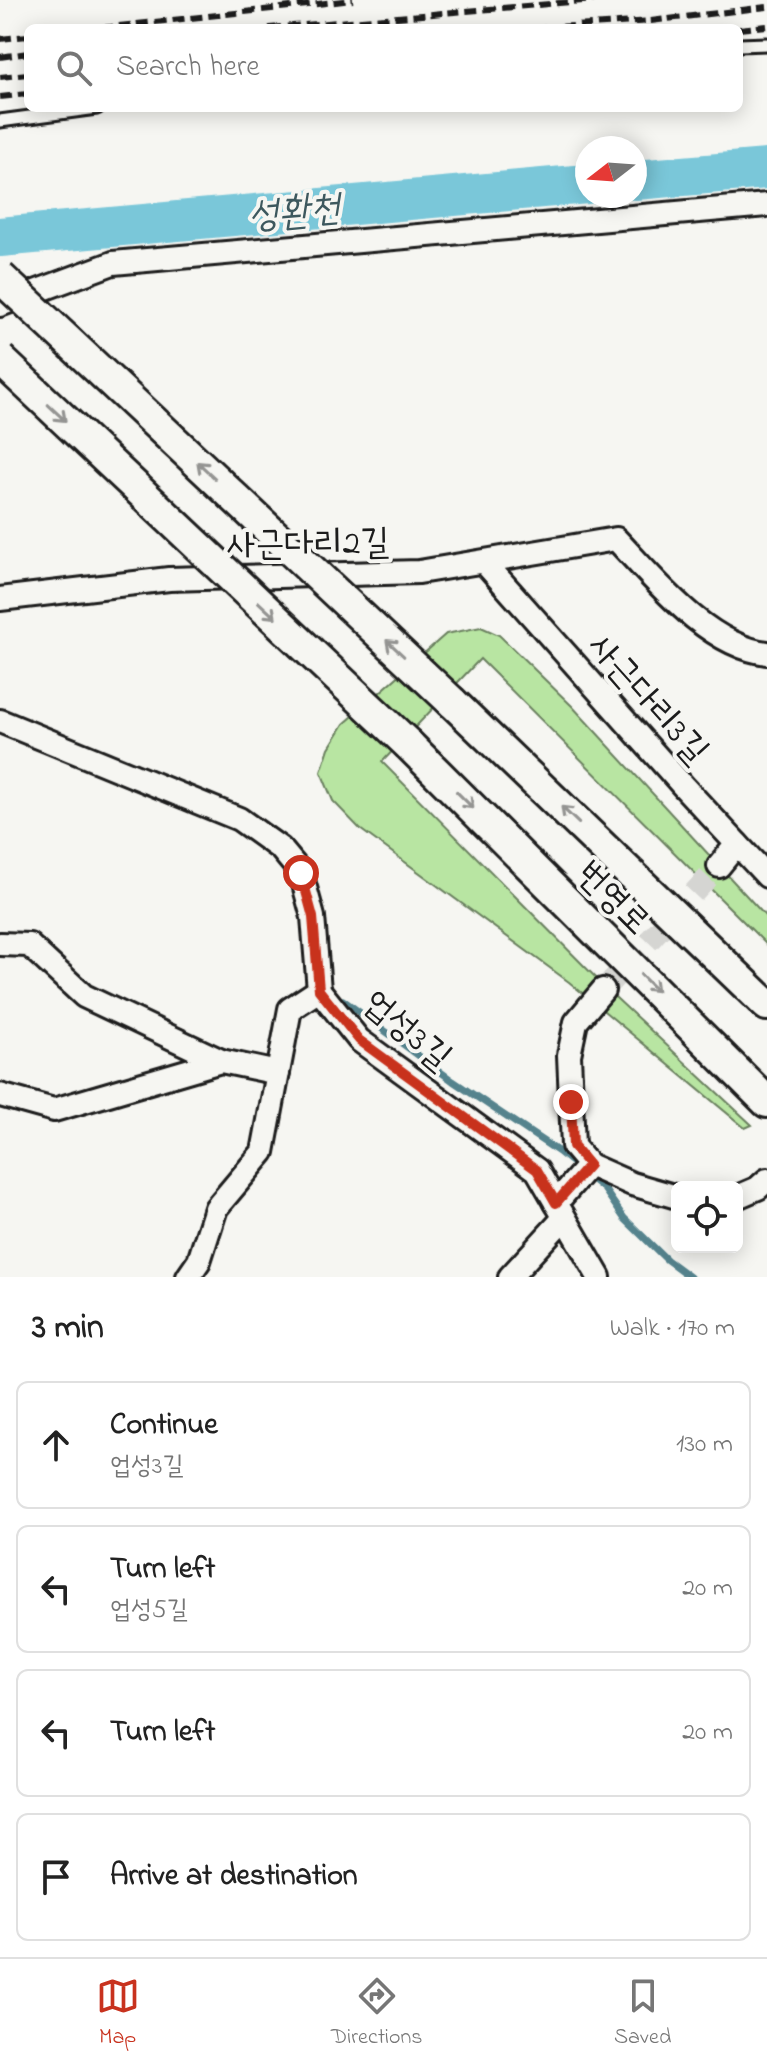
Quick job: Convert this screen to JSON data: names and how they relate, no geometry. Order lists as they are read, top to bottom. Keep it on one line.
{"streets":{"street":["사근다리2길","사근다리3길","번영로","업성3길"]},"crossings":[["사근다리2길","사근다리3길"]],"water":["성환천"],"north":"left","page":{"search":"Search here","heading":["3 min","Walk · 170 m"],"list":[["Continue","업성3길","130 m"],["Turn left","업성5길","20 m"],["Turn left","20 m"],"Arrive at destination"],"nav":["Map","Directions","Saved"]}}
